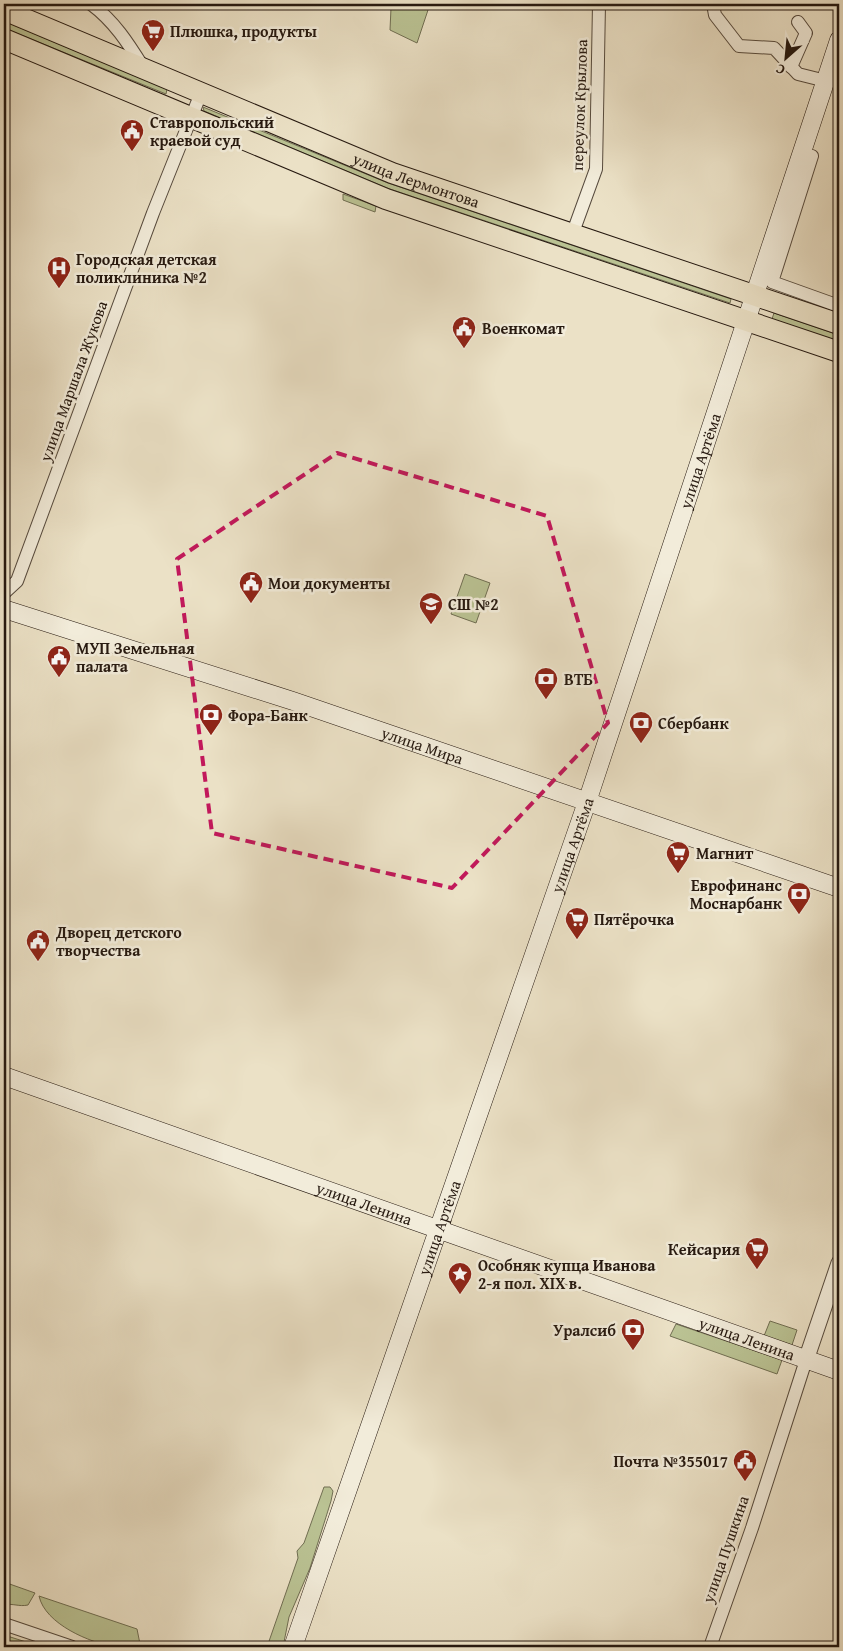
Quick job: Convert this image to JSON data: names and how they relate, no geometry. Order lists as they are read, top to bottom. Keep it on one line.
{"streets":{"main road":["улица Лермонтова","улица Артёма","улица Мира","улица Ленина"],"street":["переулок Крылова","улица Маршала Жукова","улица Пушкина"]},"crossings":[["переулок Крылова","улица Лермонтова"],["улица Лермонтова","улица Маршала Жукова"],["улица Лермонтова","улица Артёма"],["улица Артёма","улица Мира"],["улица Артёма","улица Ленина"],["улица Ленина","улица Пушкина"]],"places":{"supermarket":["Плюшка, продукты","Магнит","Пятёрочка","Кейсария"],"public building":["Ставропольский краевой суд","Военкомат","Мои документы","МУП Земельная палата","Дворец детского творчества","Почта №355017"],"hospital":["Городская детская поликлиника №2"],"school or university":["СШ №2"],"bank":["ВТБ","Фора-Банк","Сбербанк","Еврофинанс Моснарбанк","Уралсиб"],"place":["Особняк купца Иванова 2-я пол. XIX в."]},"north":"bottom left"}
